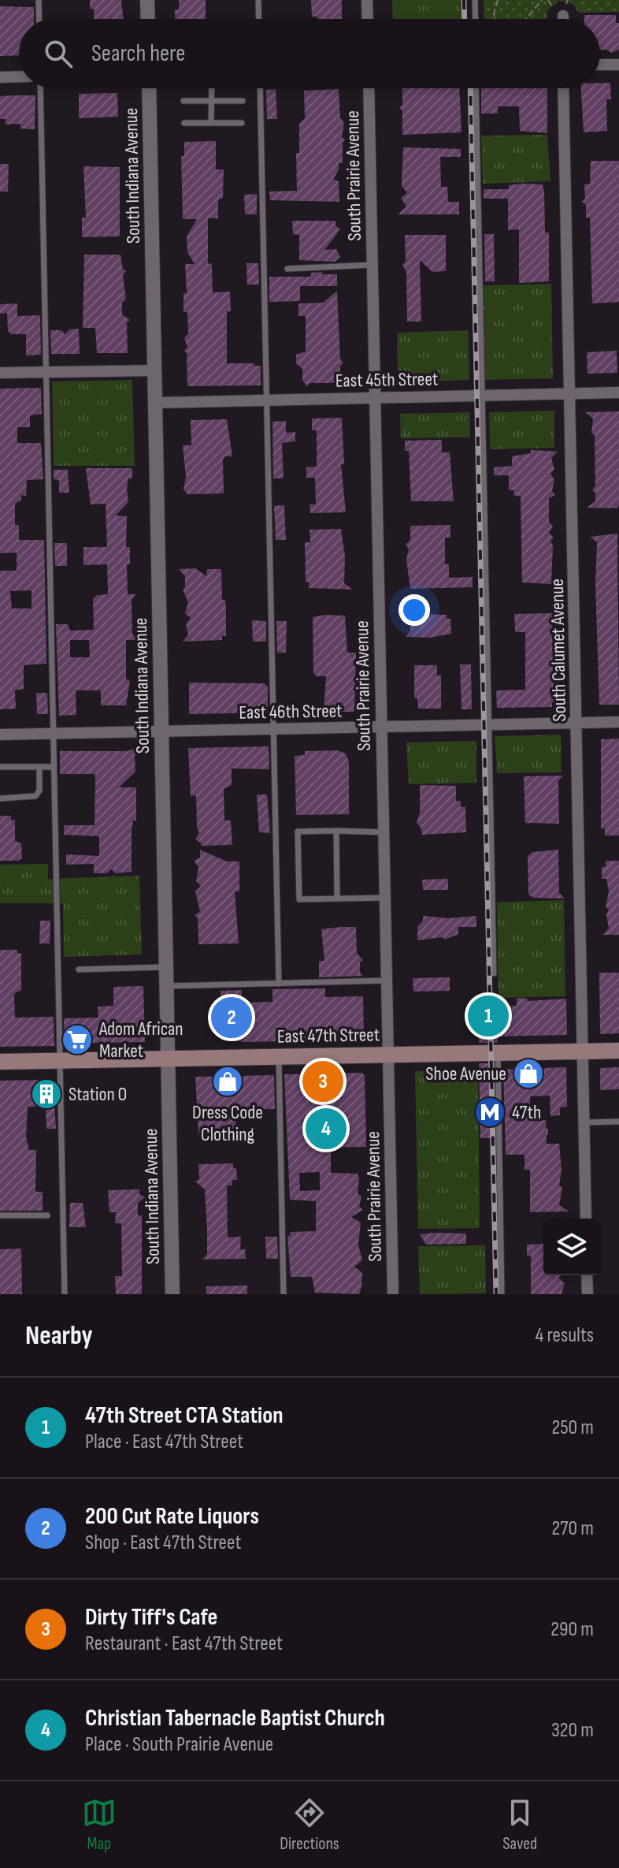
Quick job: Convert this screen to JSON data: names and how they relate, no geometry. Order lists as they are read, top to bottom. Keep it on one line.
{"streets":{"main road":["East 47th Street"],"street":["South Indiana Avenue","South Prairie Avenue","East 45th Street","South Calumet Avenue","East 46th Street"]},"crossings":[["South Indiana Avenue","East 45th Street"],["South Indiana Avenue","East 46th Street"],["South Indiana Avenue","East 47th Street"],["South Prairie Avenue","East 45th Street"],["South Prairie Avenue","East 46th Street"],["South Prairie Avenue","East 47th Street"],["East 45th Street","South Calumet Avenue"],["South Calumet Avenue","East 46th Street"],["South Calumet Avenue","East 47th Street"]],"places":{"supermarket":["Adom African Market"],"shop":["Shoe Avenue","Dress Code Clothing"],"building":["Station O"],"metro station":["47th"]},"page":{"search":"Search here","pins":["1","2","3","4"],"heading":["Nearby","4 results"],"list":[{"mark":"1","name":"47th Street CTA Station","note":"Place · East 47th Street","value":"250 m"},{"mark":"2","name":"200 Cut Rate Liquors","note":"Shop · East 47th Street","value":"270 m"},{"mark":"3","name":"Dirty Tiff's Cafe","note":"Restaurant · East 47th Street","value":"290 m"},{"mark":"4","name":"Christian Tabernacle Baptist Church","note":"Place · South Prairie Avenue","value":"320 m"}],"nav":["Map","Directions","Saved"]}}
